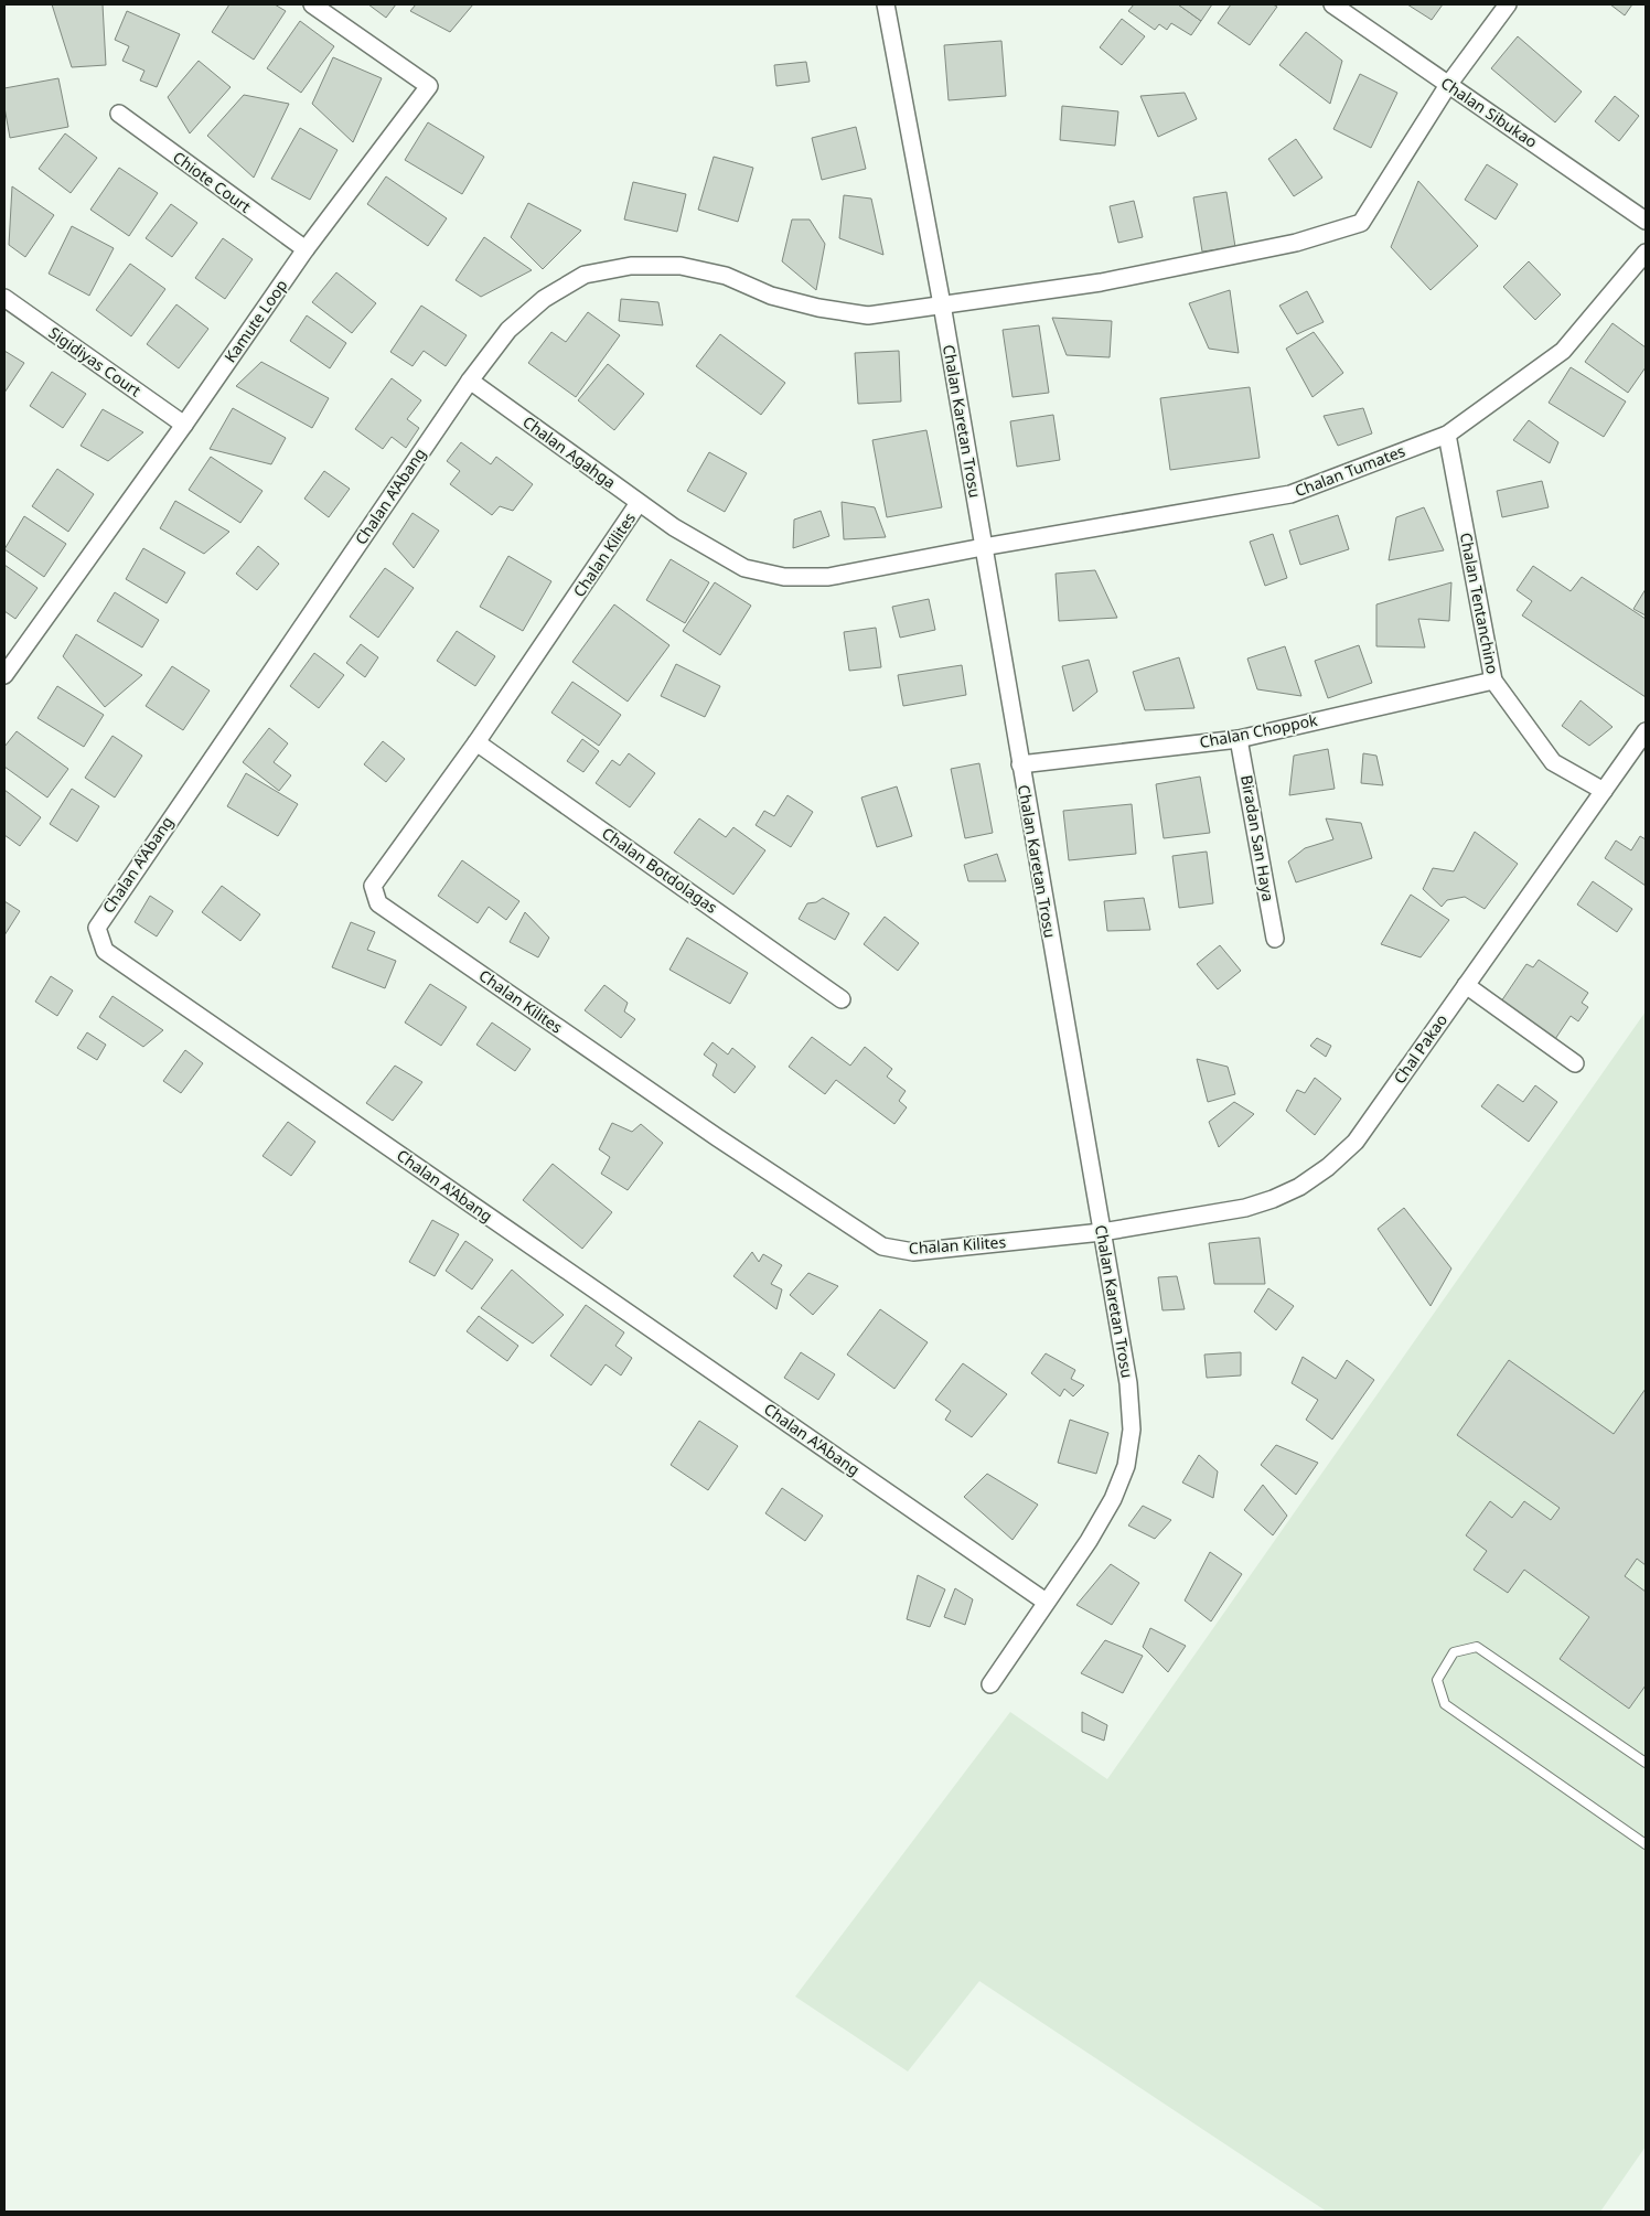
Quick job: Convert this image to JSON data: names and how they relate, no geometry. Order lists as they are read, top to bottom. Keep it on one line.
{"streets":{"street":["Chalan Sibukao","Chiote Court","Kamute Loop","Sigidiyas Court","Chalan Karetan Trosu","Chalan Agahga","Chalan Tumates","Chalan A'Abang","Chalan Kilites","Chalan Tentanchino","Chalan Choppok","Biradan San Haya","Chalan Botdolagas","Chal Pakao"]},"crossings":[["Chalan Sibukao","Chalan A'Abang"],["Chiote Court","Kamute Loop"],["Kamute Loop","Sigidiyas Court"],["Chalan Karetan Trosu","Chalan Agahga"],["Chalan Karetan Trosu","Chalan Tumates"],["Chalan Karetan Trosu","Chalan A'Abang"],["Chalan Karetan Trosu","Chalan Kilites"],["Chalan Karetan Trosu","Chalan Choppok"],["Chalan Karetan Trosu","Chal Pakao"],["Chalan Agahga","Chalan Tumates"],["Chalan Agahga","Chalan A'Abang"],["Chalan Agahga","Chalan Kilites"],["Chalan Tumates","Chalan Tentanchino"],["Chalan Kilites","Chalan Botdolagas"],["Chalan Kilites","Chal Pakao"],["Chalan Tentanchino","Chalan Choppok"],["Chalan Tentanchino","Chal Pakao"],["Chalan Choppok","Biradan San Haya"]]}
